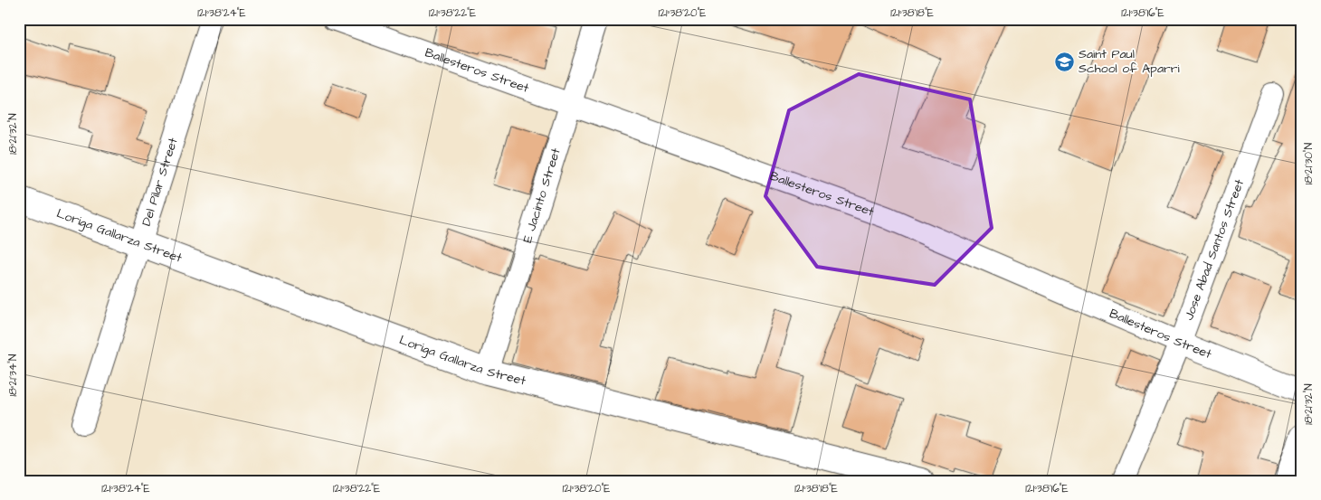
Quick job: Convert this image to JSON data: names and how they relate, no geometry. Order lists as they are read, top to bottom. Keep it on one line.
{"streets":{"main road":["Loriga Gallarza Street"],"street":["Ballesteros Street","Del Pilar Street","E Jacinto Street","Jose Abad Santos Street"]},"crossings":[["Ballesteros Street","E Jacinto Street"],["Ballesteros Street","Jose Abad Santos Street"],["Del Pilar Street","Loriga Gallarza Street"],["E Jacinto Street","Loriga Gallarza Street"]],"places":{"school or university":["Saint Paul School of Aparri"]},"coordinates":["121°38'24\"E","121°38'22\"E","121°38'20\"E","121°38'18\"E","121°38'16\"E","18°21'32\"N","18°21'30\"N","18°21'34\"N"]}
